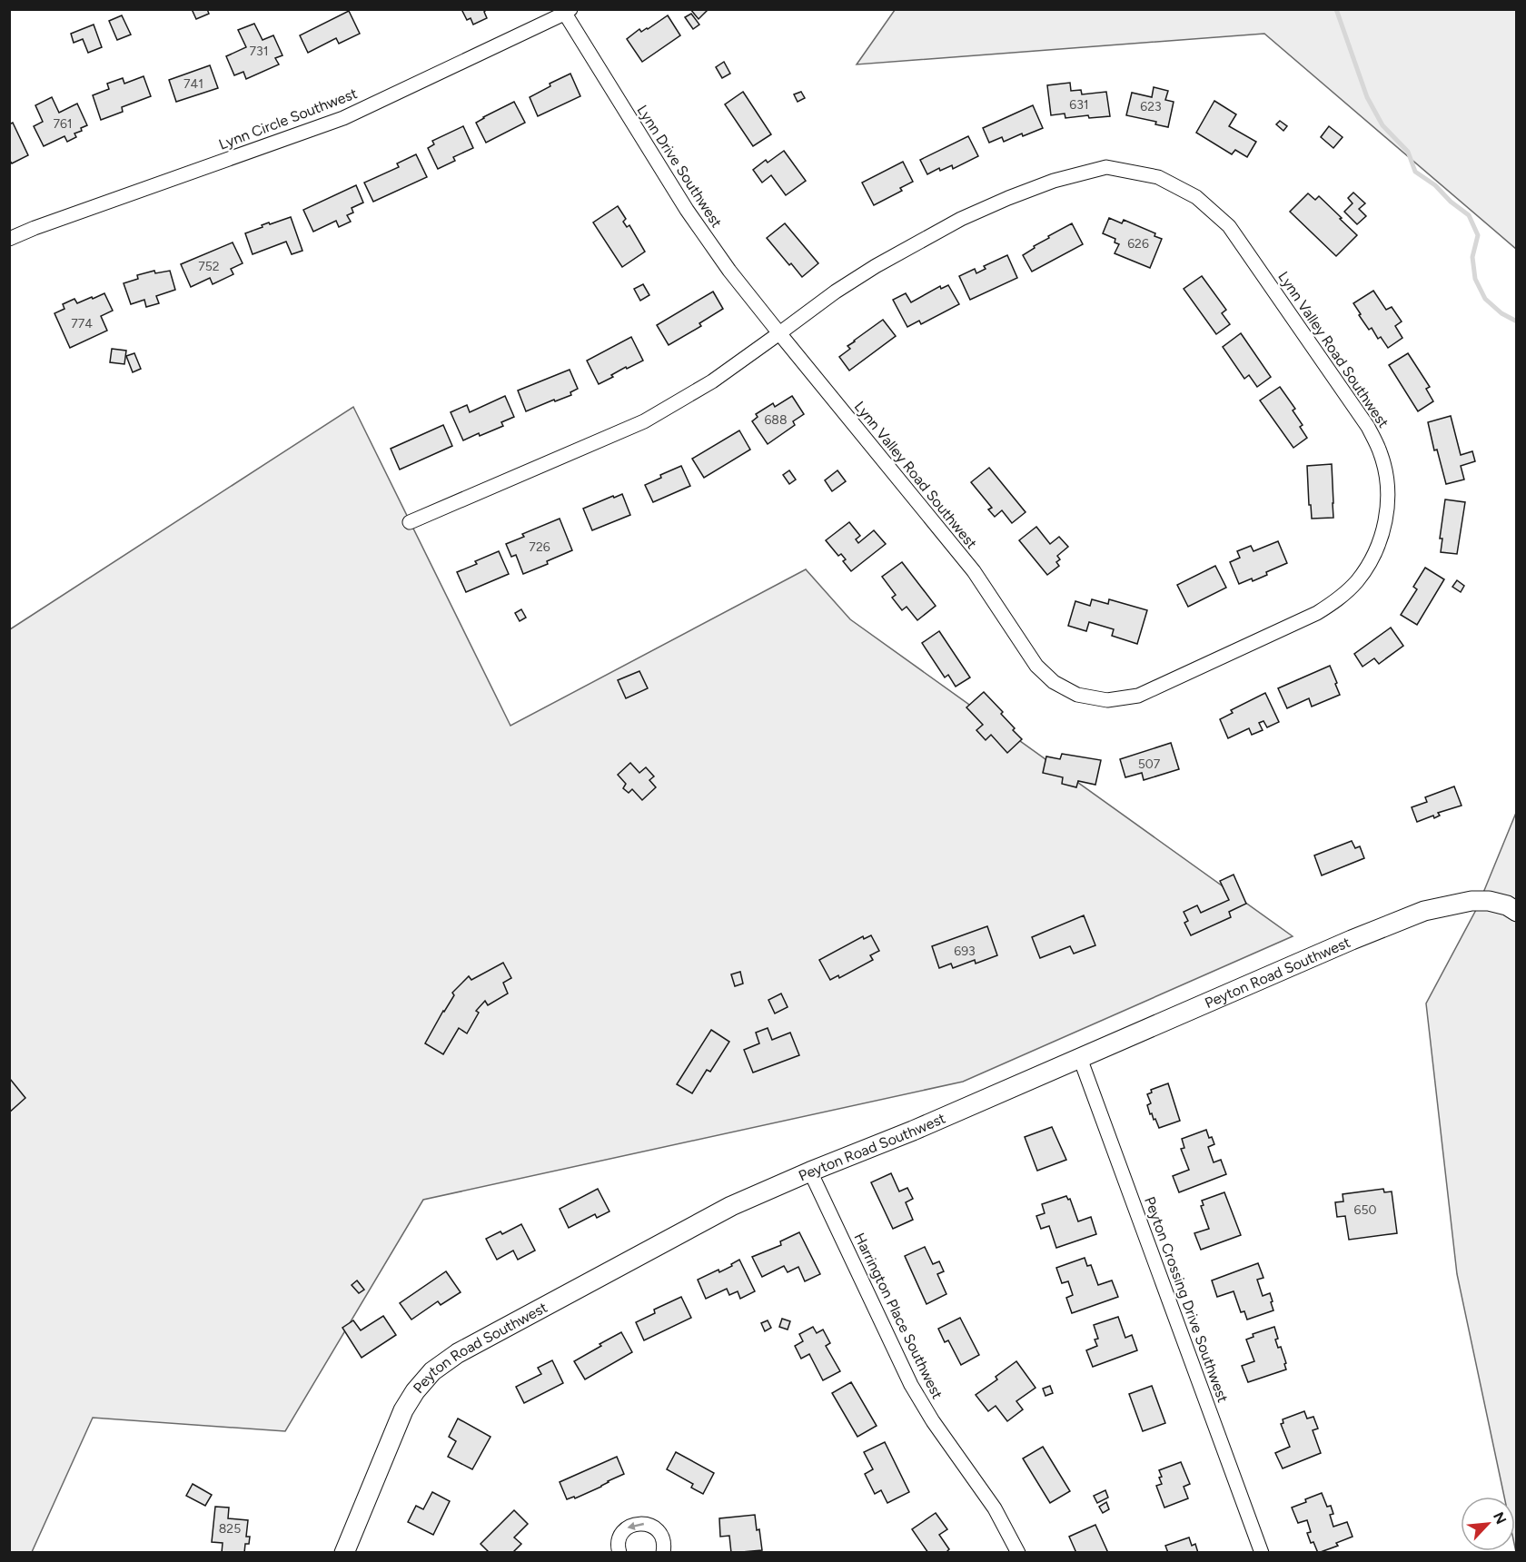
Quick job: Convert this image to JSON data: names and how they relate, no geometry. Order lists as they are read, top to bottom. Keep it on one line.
{"streets":{"street":["Lynn Circle Southwest","Lynn Drive Southwest","Lynn Valley Road Southwest","Peyton Road Southwest","Peyton Crossing Drive Southwest","Harrington Place Southwest"]},"crossings":[["Lynn Circle Southwest","Lynn Drive Southwest"],["Lynn Drive Southwest","Lynn Valley Road Southwest"],["Peyton Road Southwest","Peyton Crossing Drive Southwest"],["Peyton Road Southwest","Harrington Place Southwest"]],"house_numbers":["731","741","631","623","761","626","752","774","688","726","507","693","650","825"],"north":"top right"}
